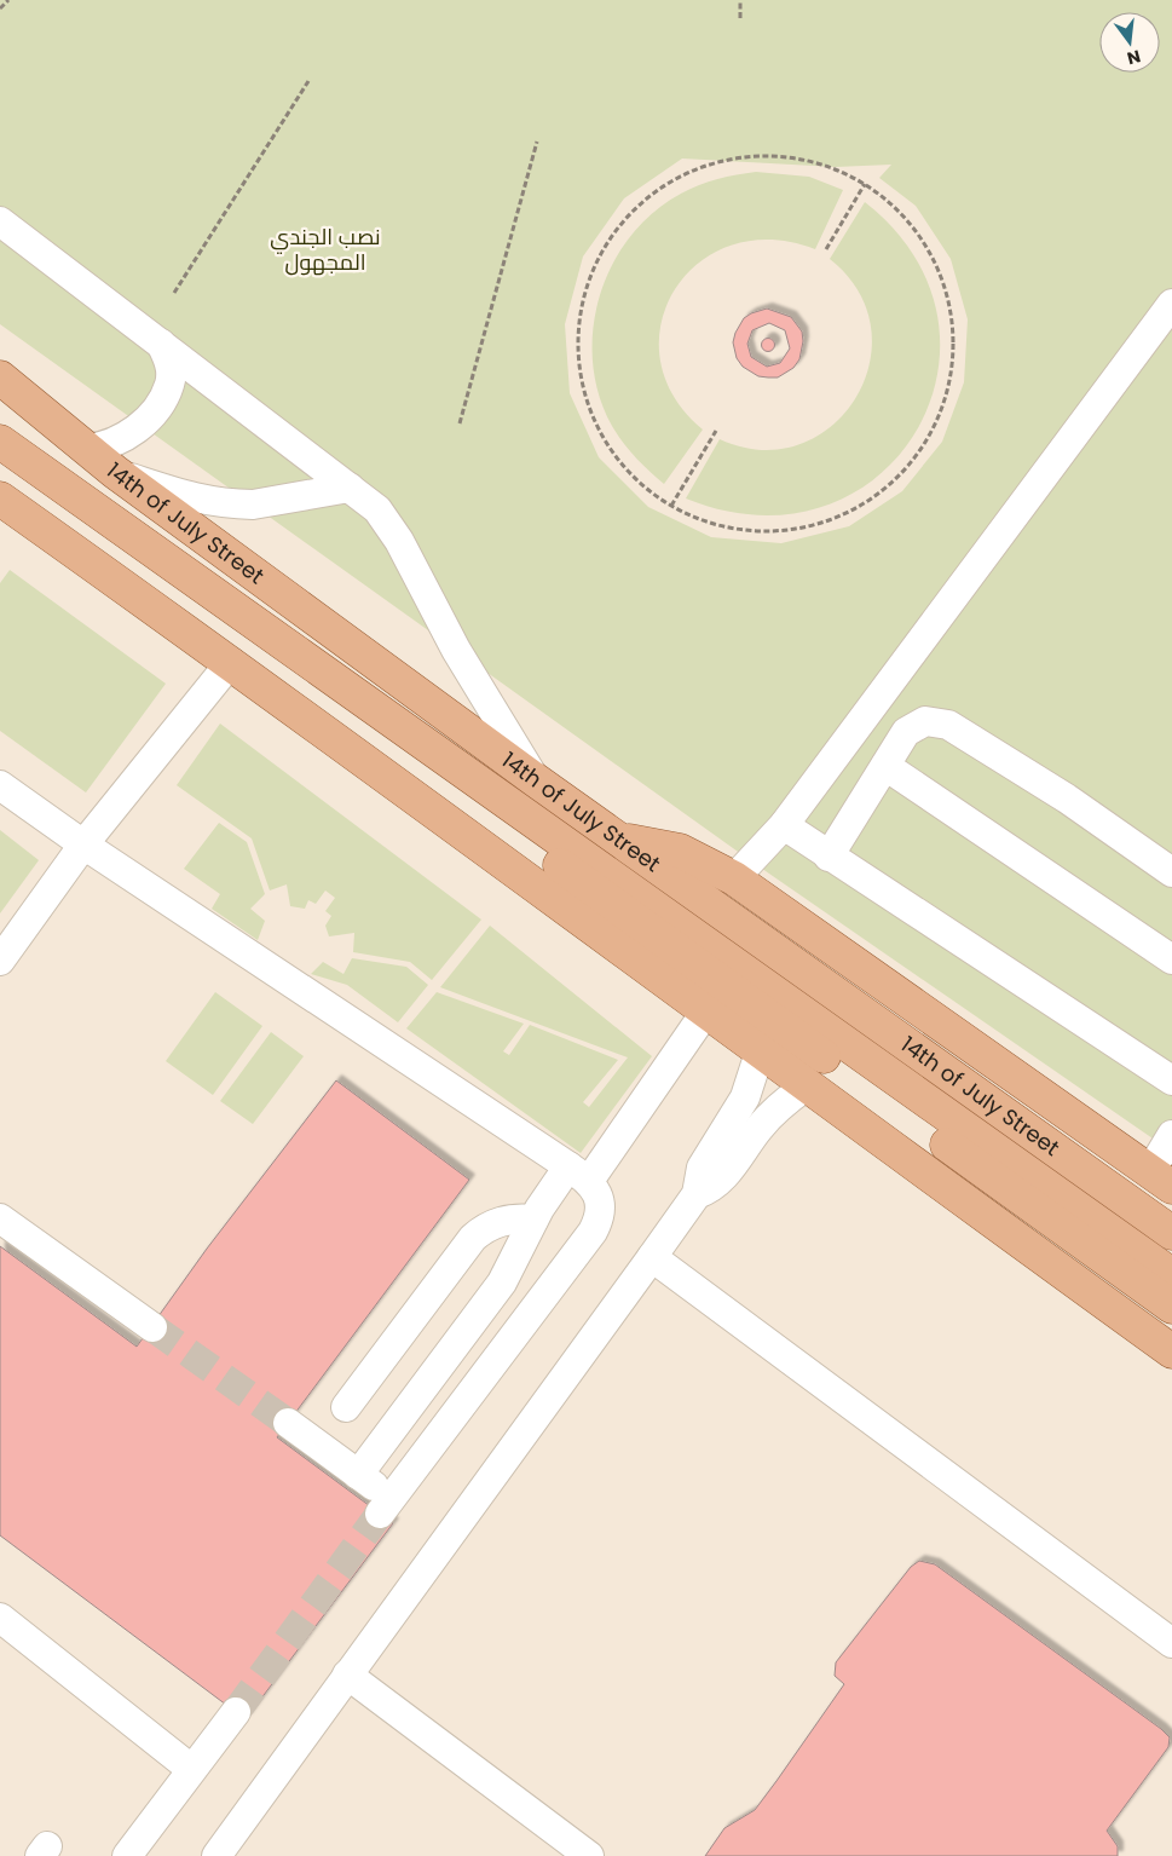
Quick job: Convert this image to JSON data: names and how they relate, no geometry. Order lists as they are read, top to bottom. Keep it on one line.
{"streets":{"main road":["14th of July Street"]},"parks":["نصب الجندي المجهول"],"north":"bottom"}
